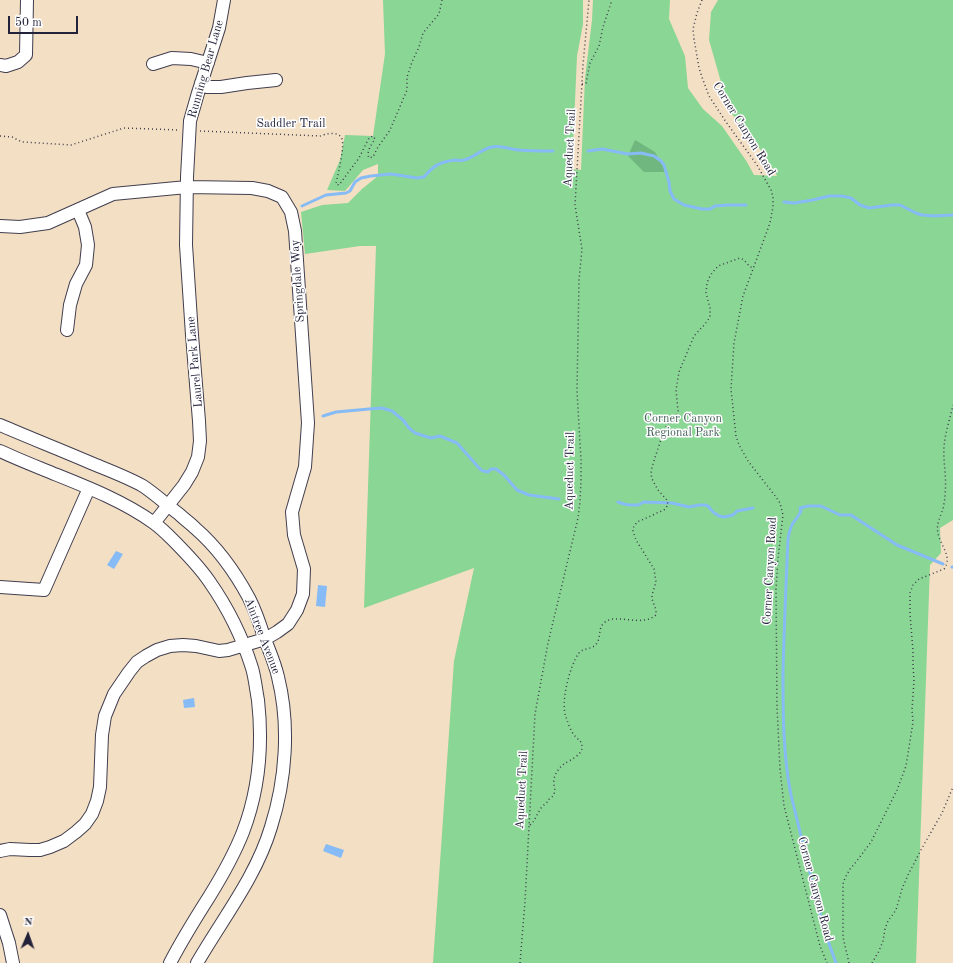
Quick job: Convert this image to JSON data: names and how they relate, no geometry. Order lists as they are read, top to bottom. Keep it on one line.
{"streets":{"street":["Running Bear Lane","Springdale Way","Laurel Park Lane","Aintree Avenue"],"path":["Saddler Trail","Corner Canyon Road","Aqueduct Trail"]},"crossings":[["Running Bear Lane","Saddler Trail"],["Running Bear Lane","Springdale Way"],["Running Bear Lane","Laurel Park Lane"],["Springdale Way","Laurel Park Lane"],["Springdale Way","Aintree Avenue"],["Laurel Park Lane","Aintree Avenue"]],"parks":["Corner Canyon Regional Park"],"scale_bar":"50 m","north":"top"}
